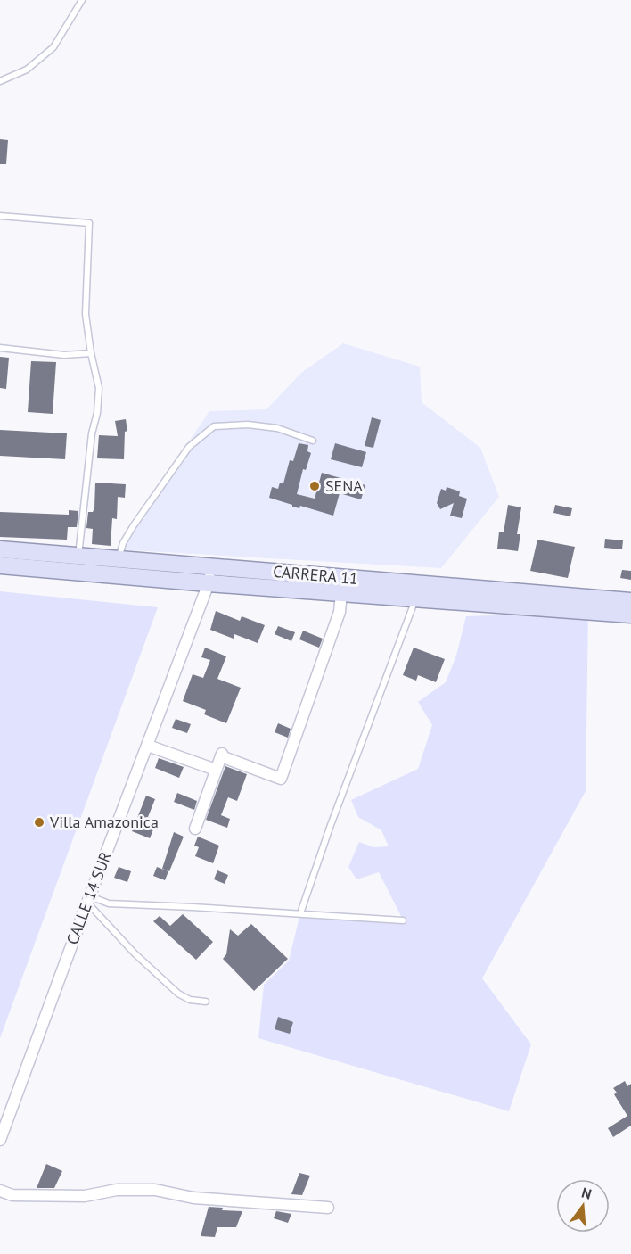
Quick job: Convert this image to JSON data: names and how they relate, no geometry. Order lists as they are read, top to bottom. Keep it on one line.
{"streets":{"main road":["CARRERA 11"],"street":["CALLE 14 SUR"]},"crossings":[["CARRERA 11","CALLE 14 SUR"]],"places":["SENA","Villa Amazonica"],"north":"top"}
